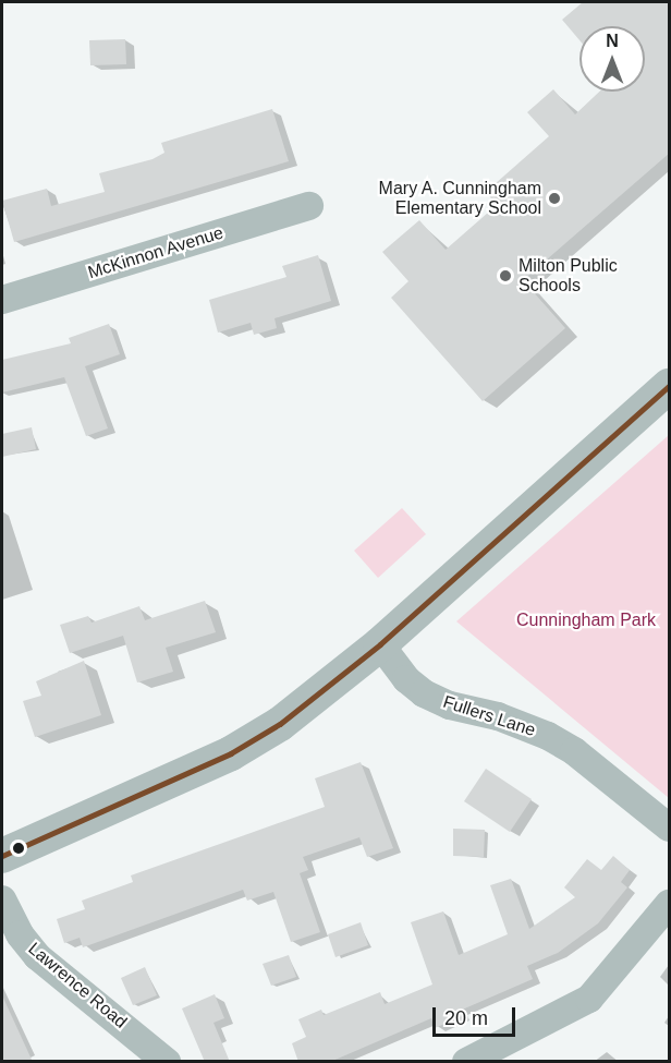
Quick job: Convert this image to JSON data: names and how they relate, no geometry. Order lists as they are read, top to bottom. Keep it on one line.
{"streets":{"street":["McKinnon Avenue","Fullers Lane","Lawrence Road"]},"parks":["Cunningham Park"],"places":["Mary A. Cunningham Elementary School","Milton Public Schools"],"scale_bar":"20 m","north":"top"}
